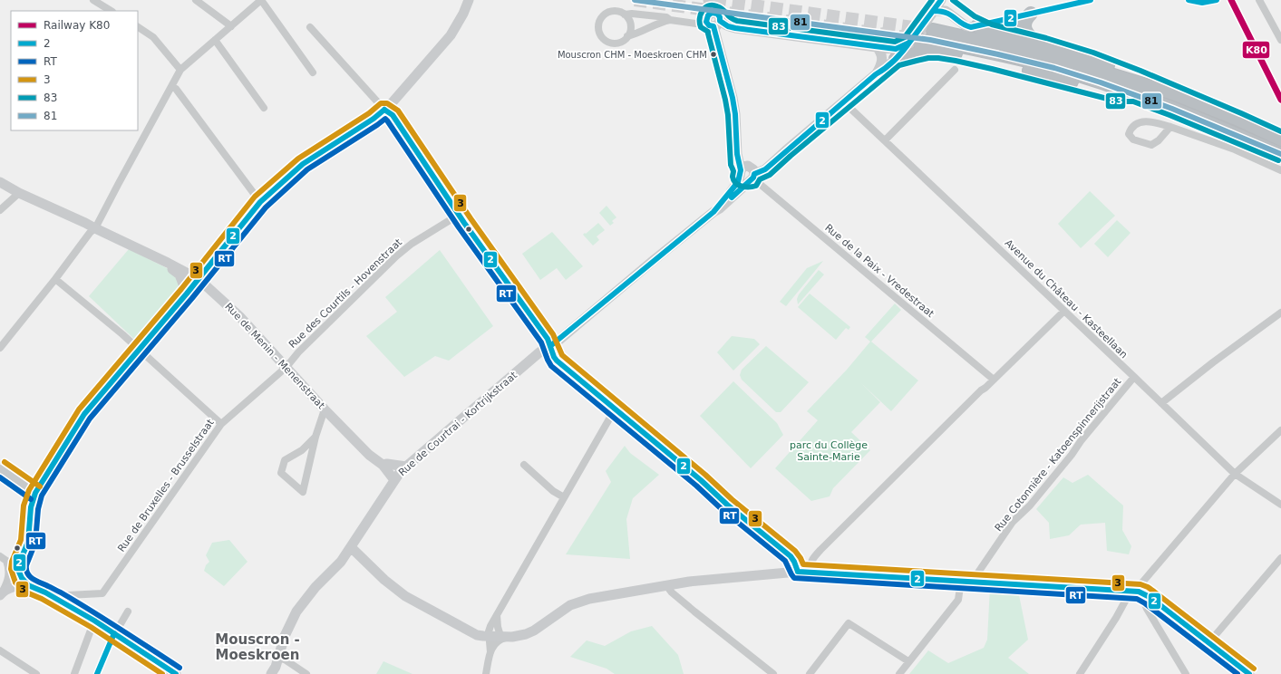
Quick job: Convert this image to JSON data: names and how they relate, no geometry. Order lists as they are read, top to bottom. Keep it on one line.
{"streets":{"street":["Rue de la Paix - Vredestraat","Rue des Courtils - Hovenstraat","Avenue du Château - Kasteellaan","Rue de Menin - Menenstraat","Rue de Courtrai - Kortrijkstraat","Rue Cotonnière - Katoenspinnerijstraat","Rue de Bruxelles - Brusselstraat"]},"crossings":[["Rue de la Paix - Vredestraat","Rue de Courtrai - Kortrijkstraat"],["Rue des Courtils - Hovenstraat","Rue de Menin - Menenstraat"],["Rue des Courtils - Hovenstraat","Rue de Bruxelles - Brusselstraat"],["Avenue du Château - Kasteellaan","Rue de Courtrai - Kortrijkstraat"],["Avenue du Château - Kasteellaan","Rue Cotonnière - Katoenspinnerijstraat"],["Rue de Menin - Menenstraat","Rue de Courtrai - Kortrijkstraat"],["Rue de Menin - Menenstraat","Rue de Bruxelles - Brusselstraat"]],"districts":["Mouscron - Moeskroen"],"parks":["parc du Collège Sainte-Marie"],"places":["Mouscron CHM - Moeskroen CHM"],"lines":["rail line K80","transit line 2","transit line 83","transit line 81","transit line 3","transit line RT"],"legend":["Railway K80","2","RT","3","83","81"]}
